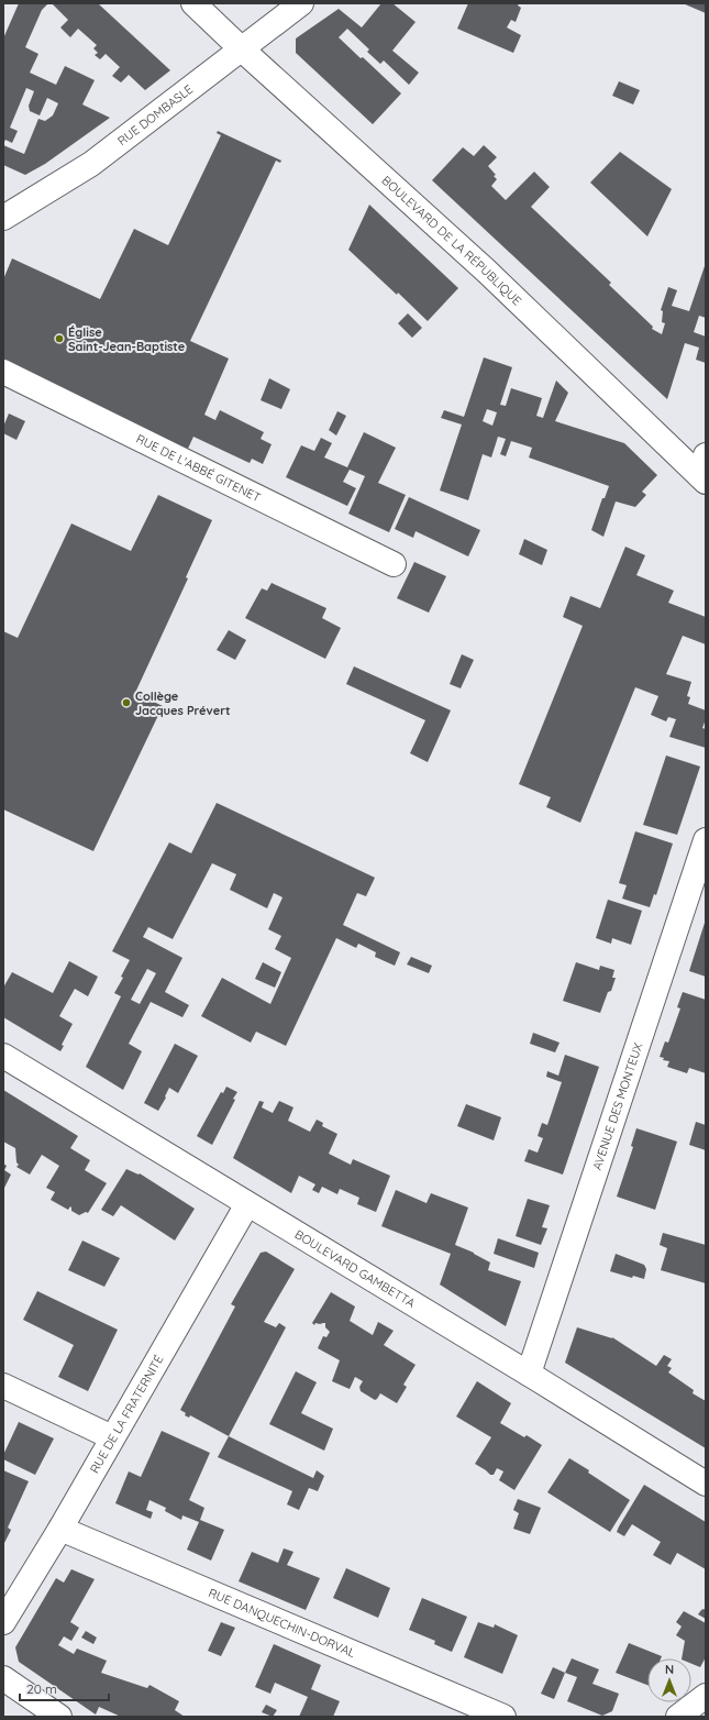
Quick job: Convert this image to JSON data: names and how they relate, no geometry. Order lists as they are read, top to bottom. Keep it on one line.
{"streets":{"street":["RUE DOMBASLE","BOULEVARD DE LA RÉPUBLIQUE","RUE DE L'ABBÉ GITENET","AVENUE DES MONTEUX","BOULEVARD GAMBETTA","RUE DE LA FRATERNITÉ","RUE DANQUECHIN-DORVAL"]},"crossings":[["RUE DOMBASLE","BOULEVARD DE LA RÉPUBLIQUE"],["AVENUE DES MONTEUX","BOULEVARD GAMBETTA"],["BOULEVARD GAMBETTA","RUE DE LA FRATERNITÉ"],["RUE DE LA FRATERNITÉ","RUE DANQUECHIN-DORVAL"]],"places":["Église Saint-Jean-Baptiste","Collège Jacques Prévert"],"scale_bar":"20 m","north":"top"}
